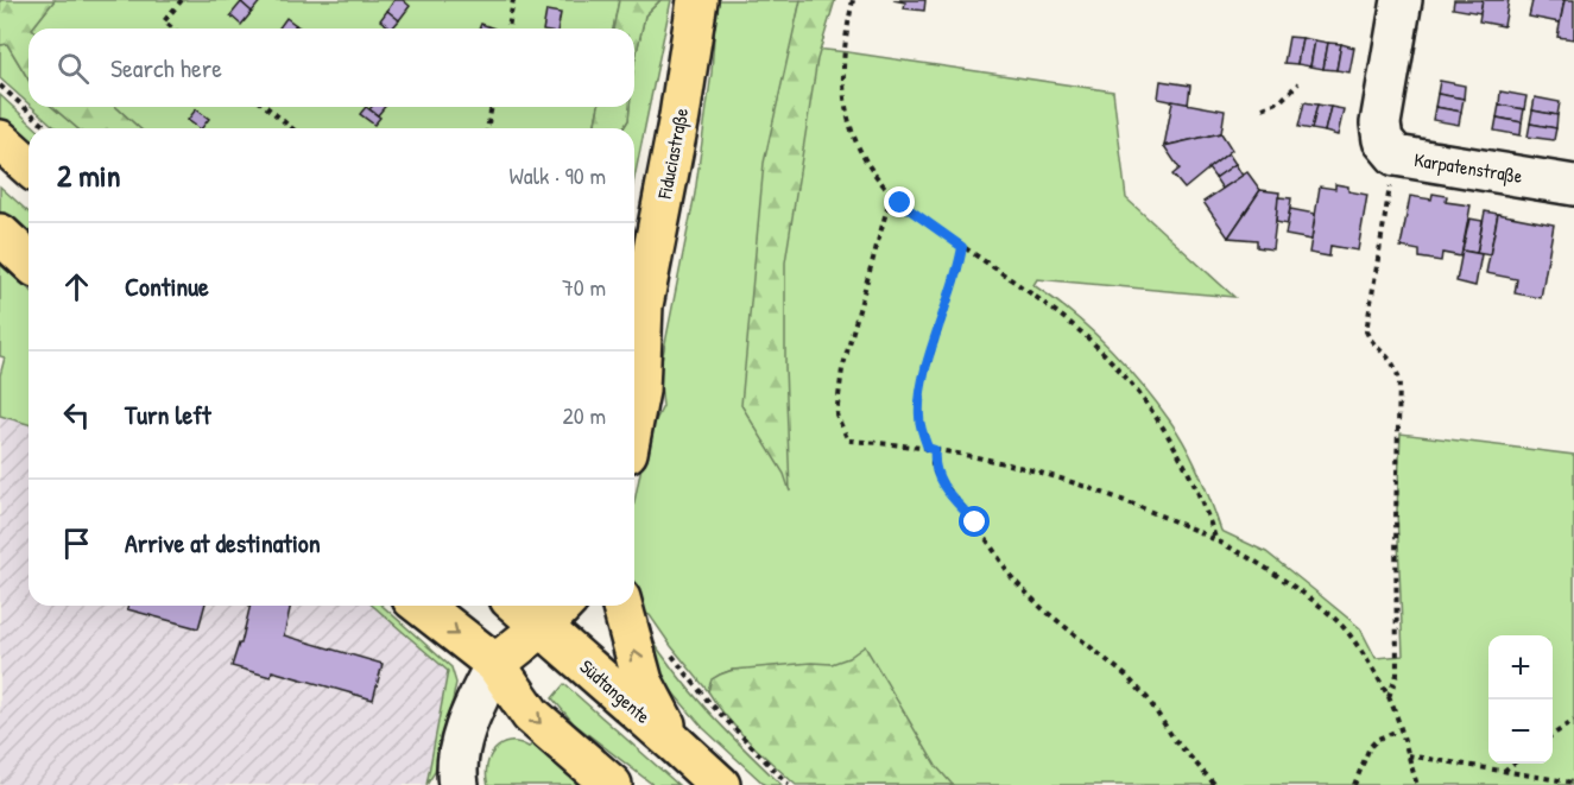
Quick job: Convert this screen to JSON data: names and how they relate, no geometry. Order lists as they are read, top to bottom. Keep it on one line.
{"streets":{"main road":["Fiduciastraße","Südtangente"],"street":["Karpatenstraße"]},"page":{"search":"Search here","heading":["2 min","Walk · 90 m"],"list":[["Continue","70 m"],["Turn left","20 m"],"Arrive at destination"],"map_buttons":["+","−"]}}
